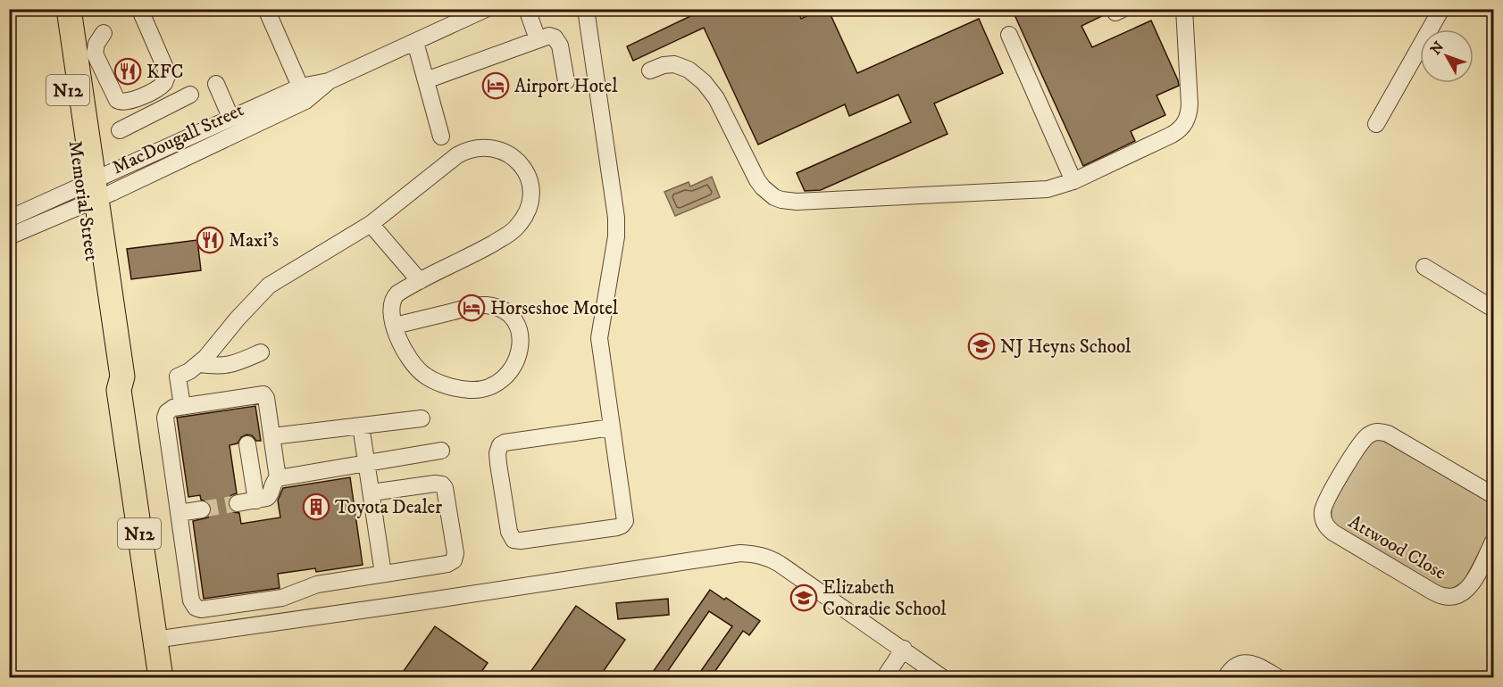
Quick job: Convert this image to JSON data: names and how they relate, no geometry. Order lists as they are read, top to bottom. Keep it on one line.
{"streets":{"highway":["N12","Memorial Street"],"street":["MacDougall Street","Attwood Close"]},"crossings":[["MacDougall Street","Memorial Street"]],"places":{"restaurant":["KFC","Maxi's"],"hotel":["Airport Hotel","Horseshoe Motel"],"school or university":["NJ Heyns School","Elizabeth Conradie School"],"building":["Toyota Dealer"]},"north":"top left"}
